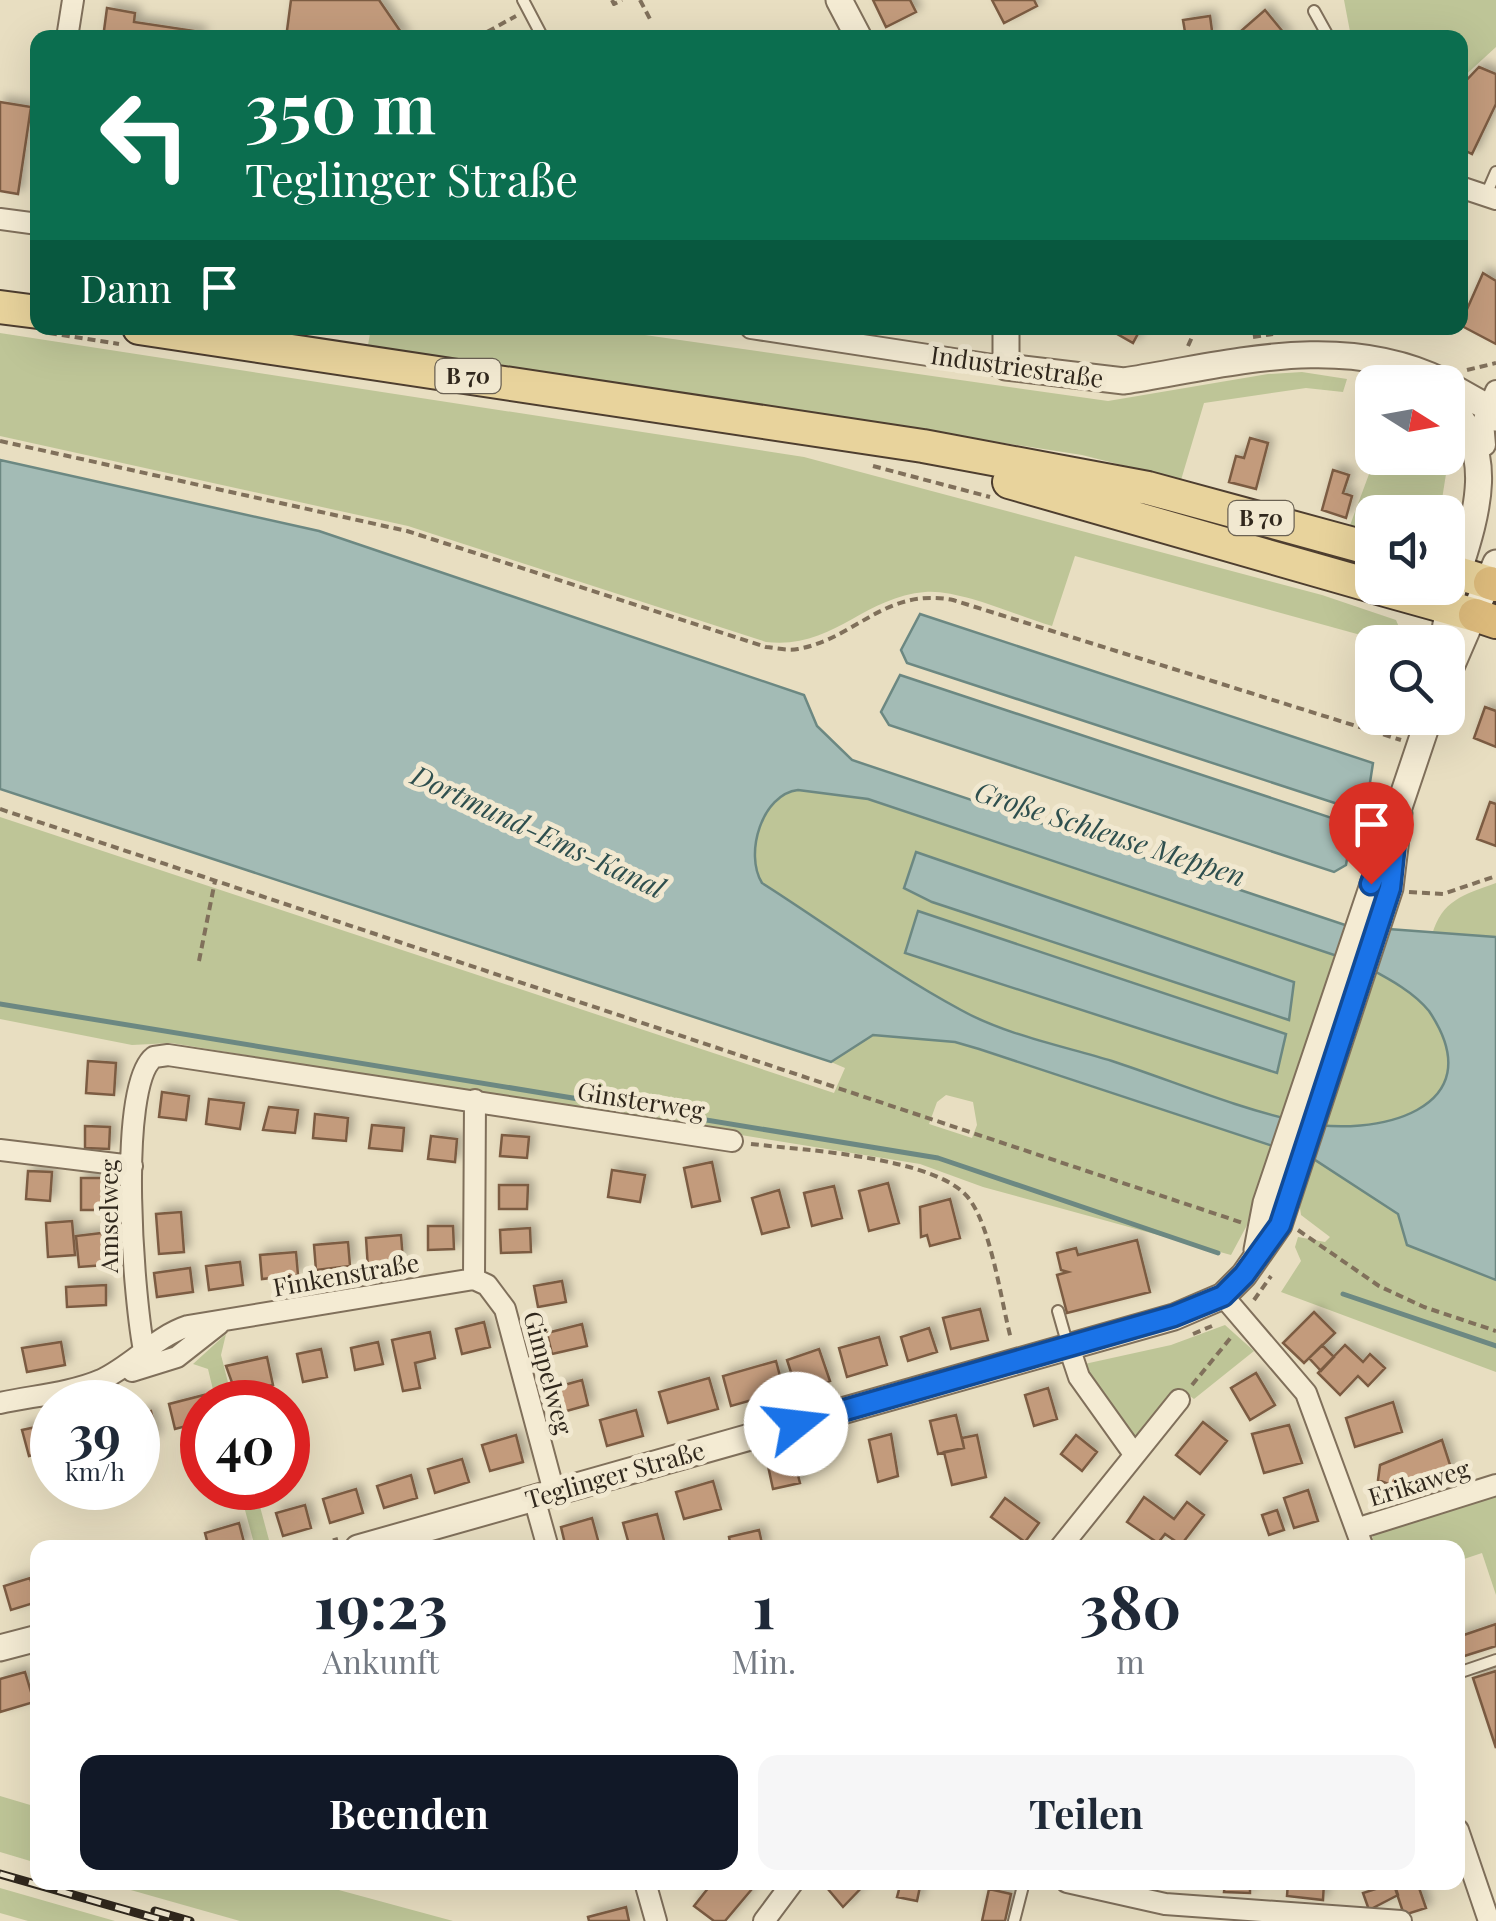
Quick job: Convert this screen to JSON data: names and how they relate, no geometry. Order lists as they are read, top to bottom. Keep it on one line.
{"streets":{"main road":["B 70"],"street":["Industriestraße","Ginsterweg","Amselweg","Finkenstraße","Gimpelweg","Teglinger Straße","Erikaweg"]},"crossings":[["Ginsterweg","Amselweg"],["Ginsterweg","Teglinger Straße"],["Amselweg","Finkenstraße"],["Finkenstraße","Gimpelweg"],["Gimpelweg","Teglinger Straße"]],"water":["Dortmund-Ems-Kanal","Große Schleuse Meppen"],"north":"right","page":{"turn":["350 m","Teglinger Straße"],"then":"Dann","speed":"39 km/h","limit":"40","eta":["19:23","Ankunft","1","Min.","380","m"],"buttons":["Beenden","Teilen"]}}
